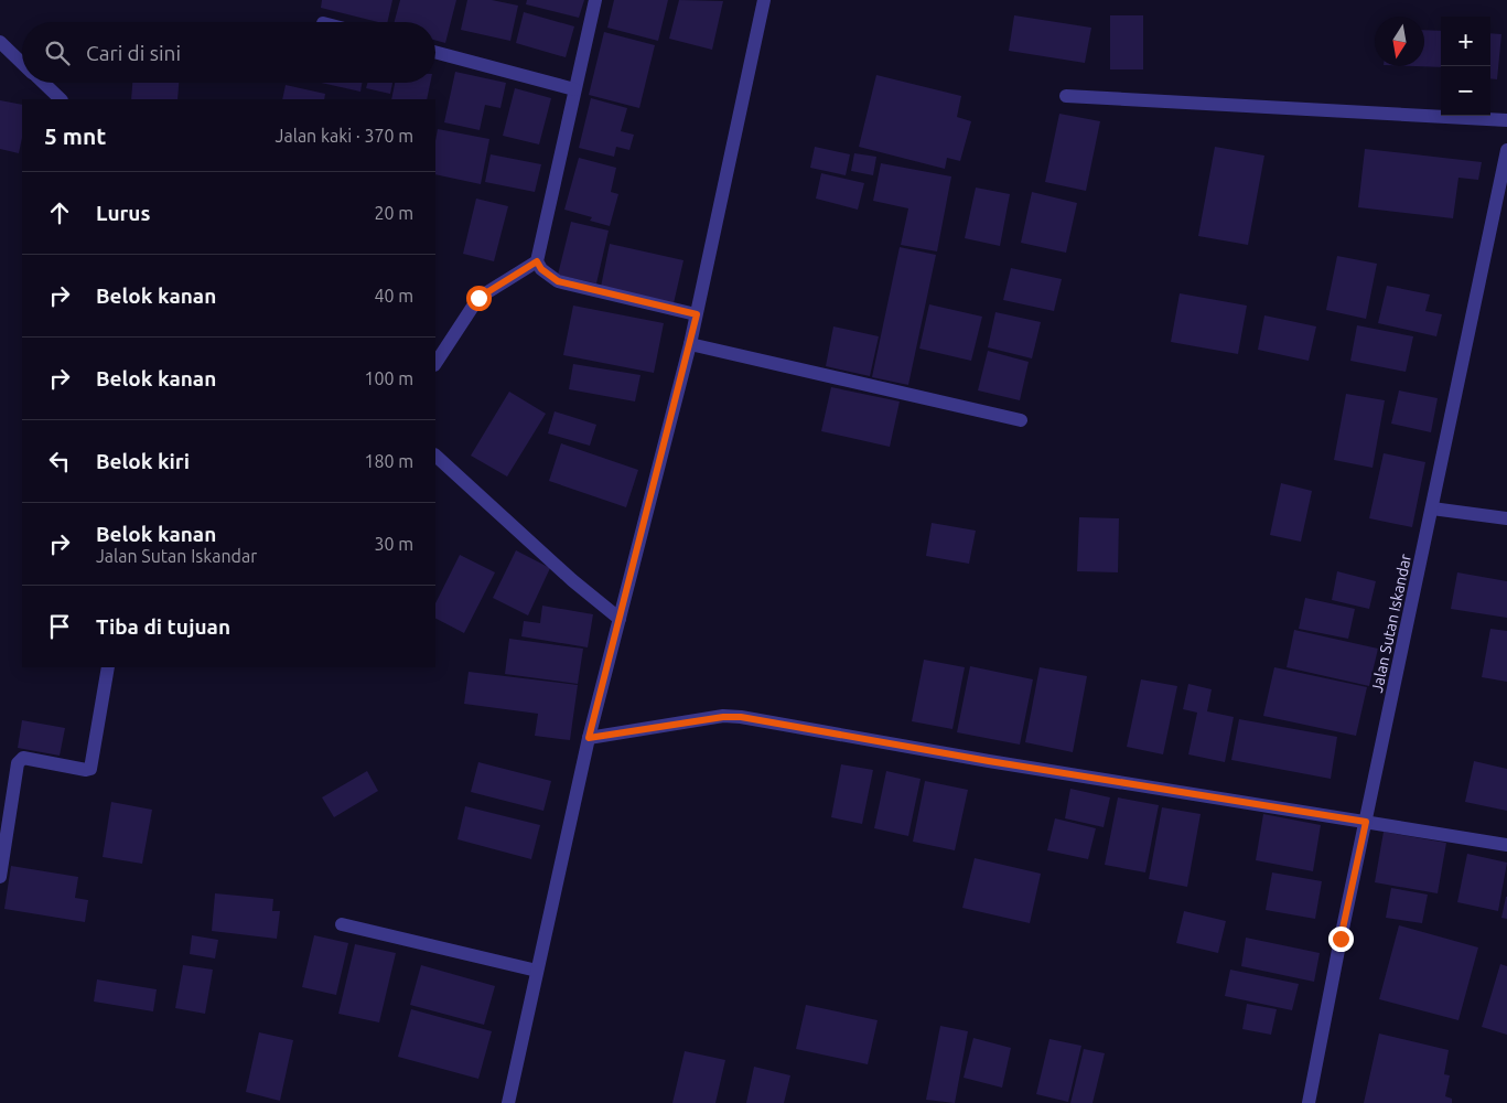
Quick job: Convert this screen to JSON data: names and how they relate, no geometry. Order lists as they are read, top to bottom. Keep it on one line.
{"streets":{"street":["Jalan Sutan Iskandar"]},"north":"bottom","page":{"map_buttons":["+","−"],"search":"Cari di sini","heading":["5 mnt","Jalan kaki · 370 m"],"list":[["Lurus","20 m"],["Belok kanan","40 m"],["Belok kanan","100 m"],["Belok kiri","180 m"],["Belok kanan","Jalan Sutan Iskandar","30 m"],"Tiba di tujuan"]}}
